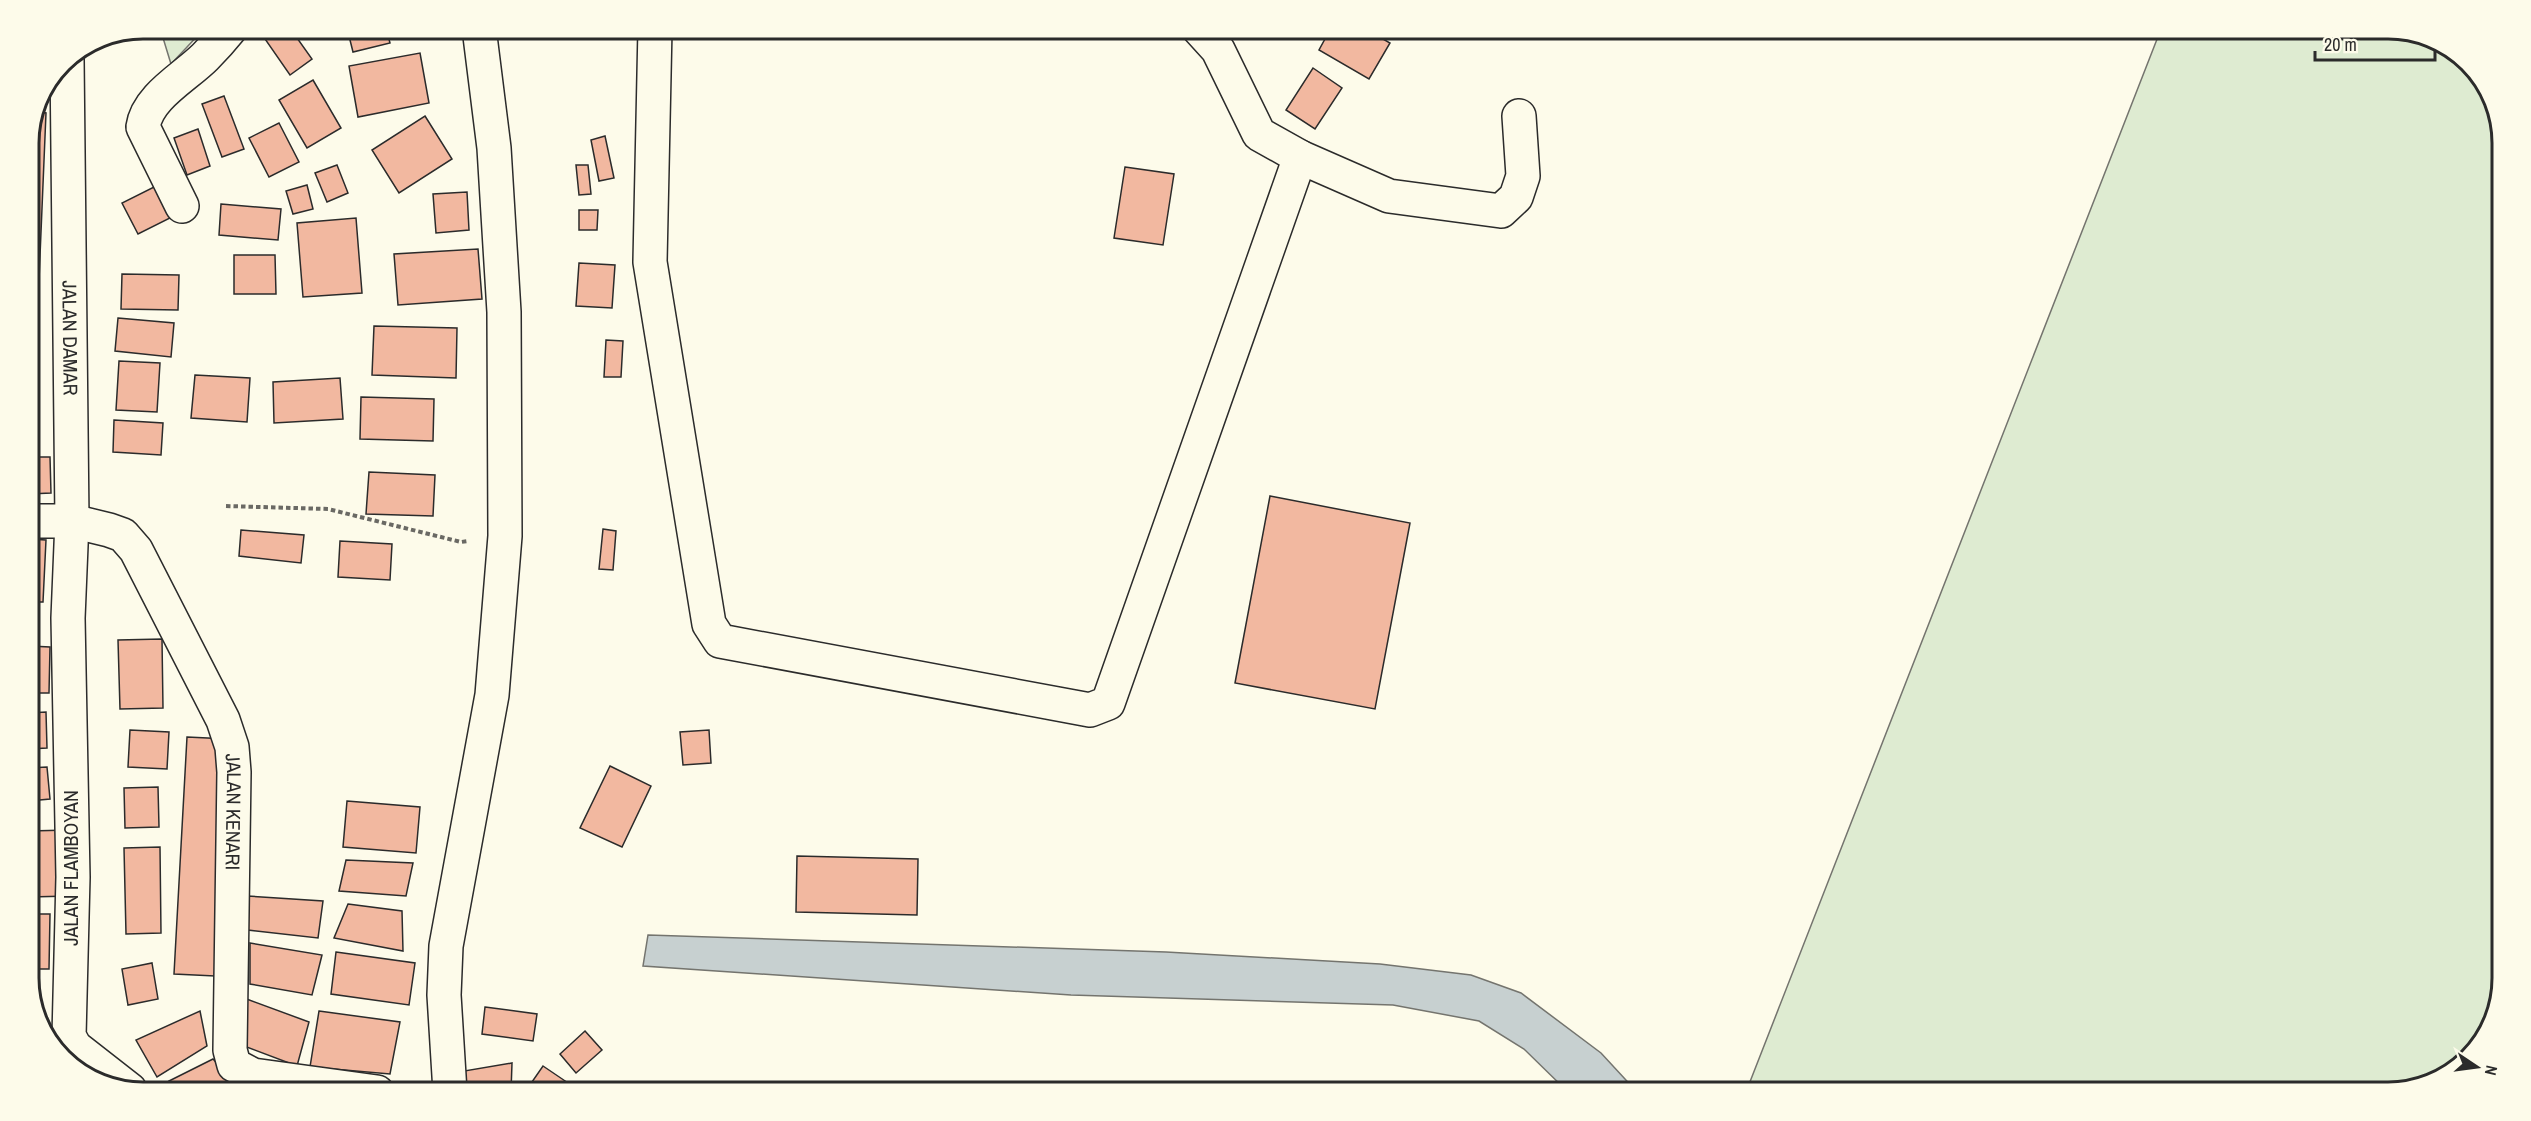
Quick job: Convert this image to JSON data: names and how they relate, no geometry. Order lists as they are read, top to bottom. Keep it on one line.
{"streets":{"street":["JALAN DAMAR","JALAN KENARI","JALAN FLAMBOYAN"]},"crossings":[["JALAN DAMAR","JALAN KENARI"],["JALAN DAMAR","JALAN FLAMBOYAN"]],"scale_bar":"20 m","north":"right"}
